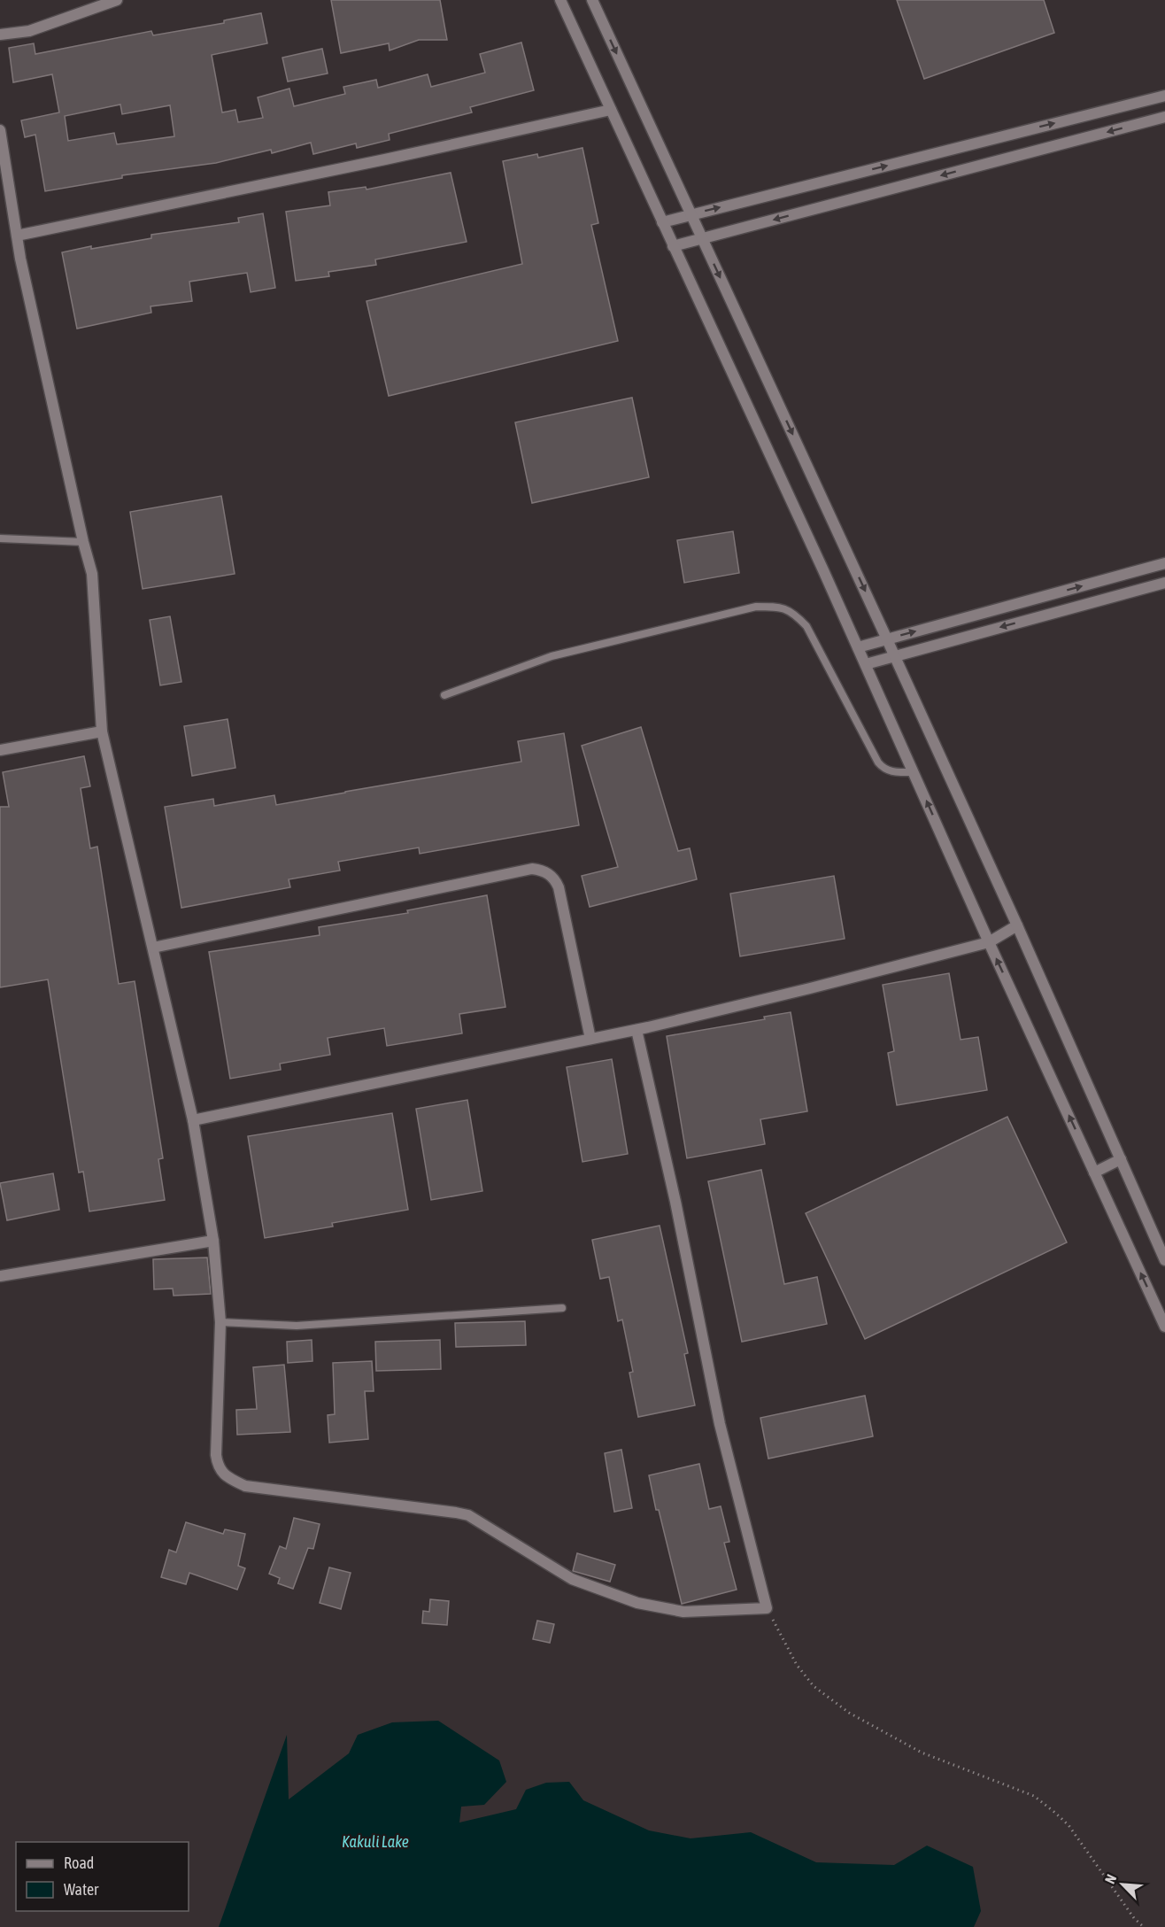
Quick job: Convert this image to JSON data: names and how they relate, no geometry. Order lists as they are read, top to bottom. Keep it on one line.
{"water":["Kakuli Lake"],"legend":["Road","Water"],"north":"top left"}
